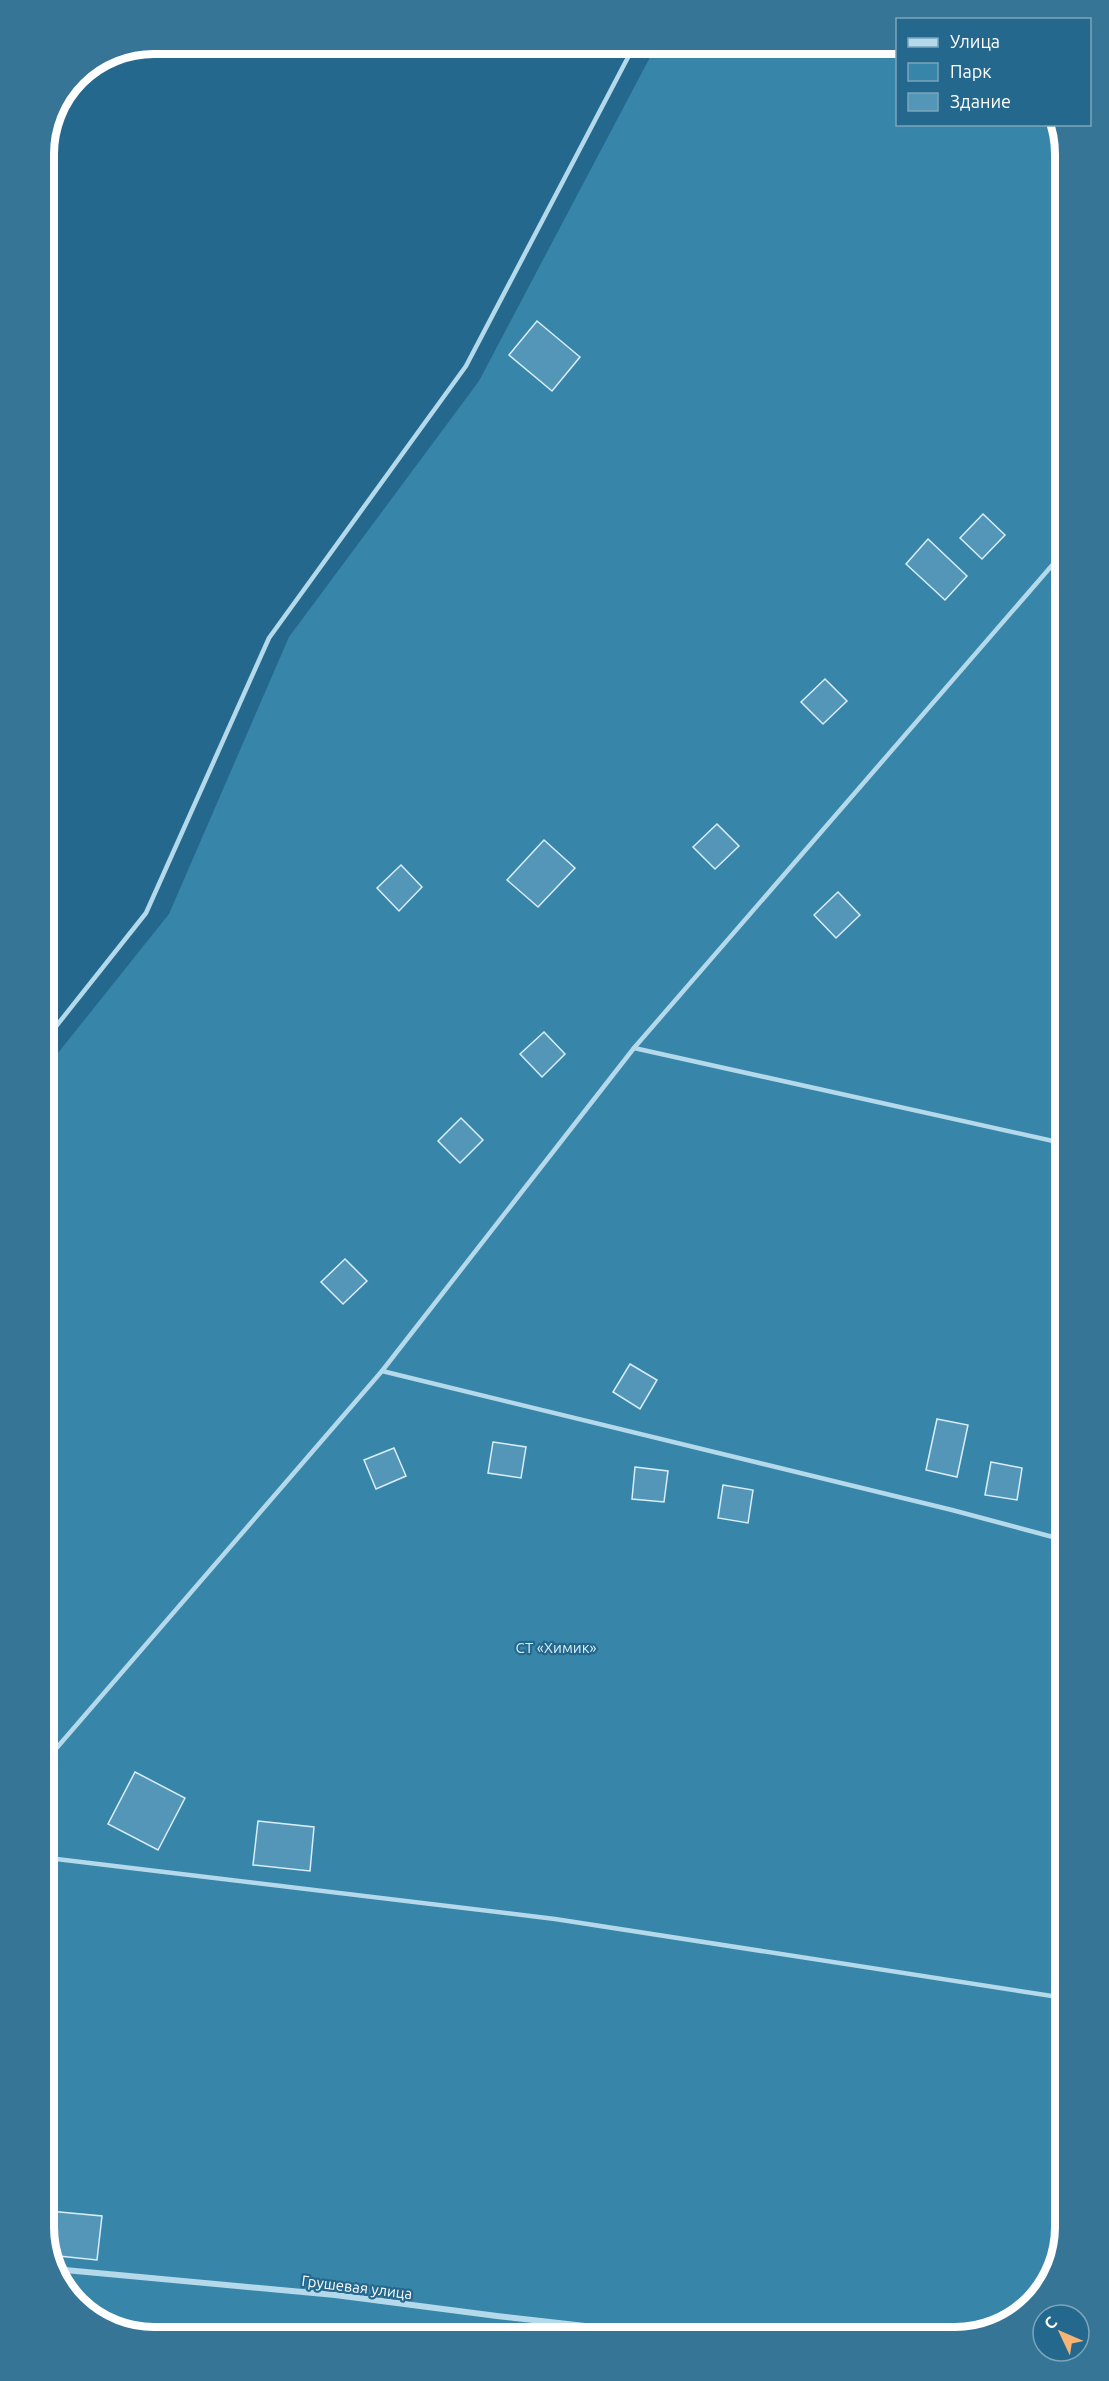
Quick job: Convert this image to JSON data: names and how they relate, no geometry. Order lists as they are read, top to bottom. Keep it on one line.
{"streets":{"street":["Грушевая улица"]},"parks":["СТ «Химик»"],"legend":["Улица","Парк","Здание"],"north":"top left"}
